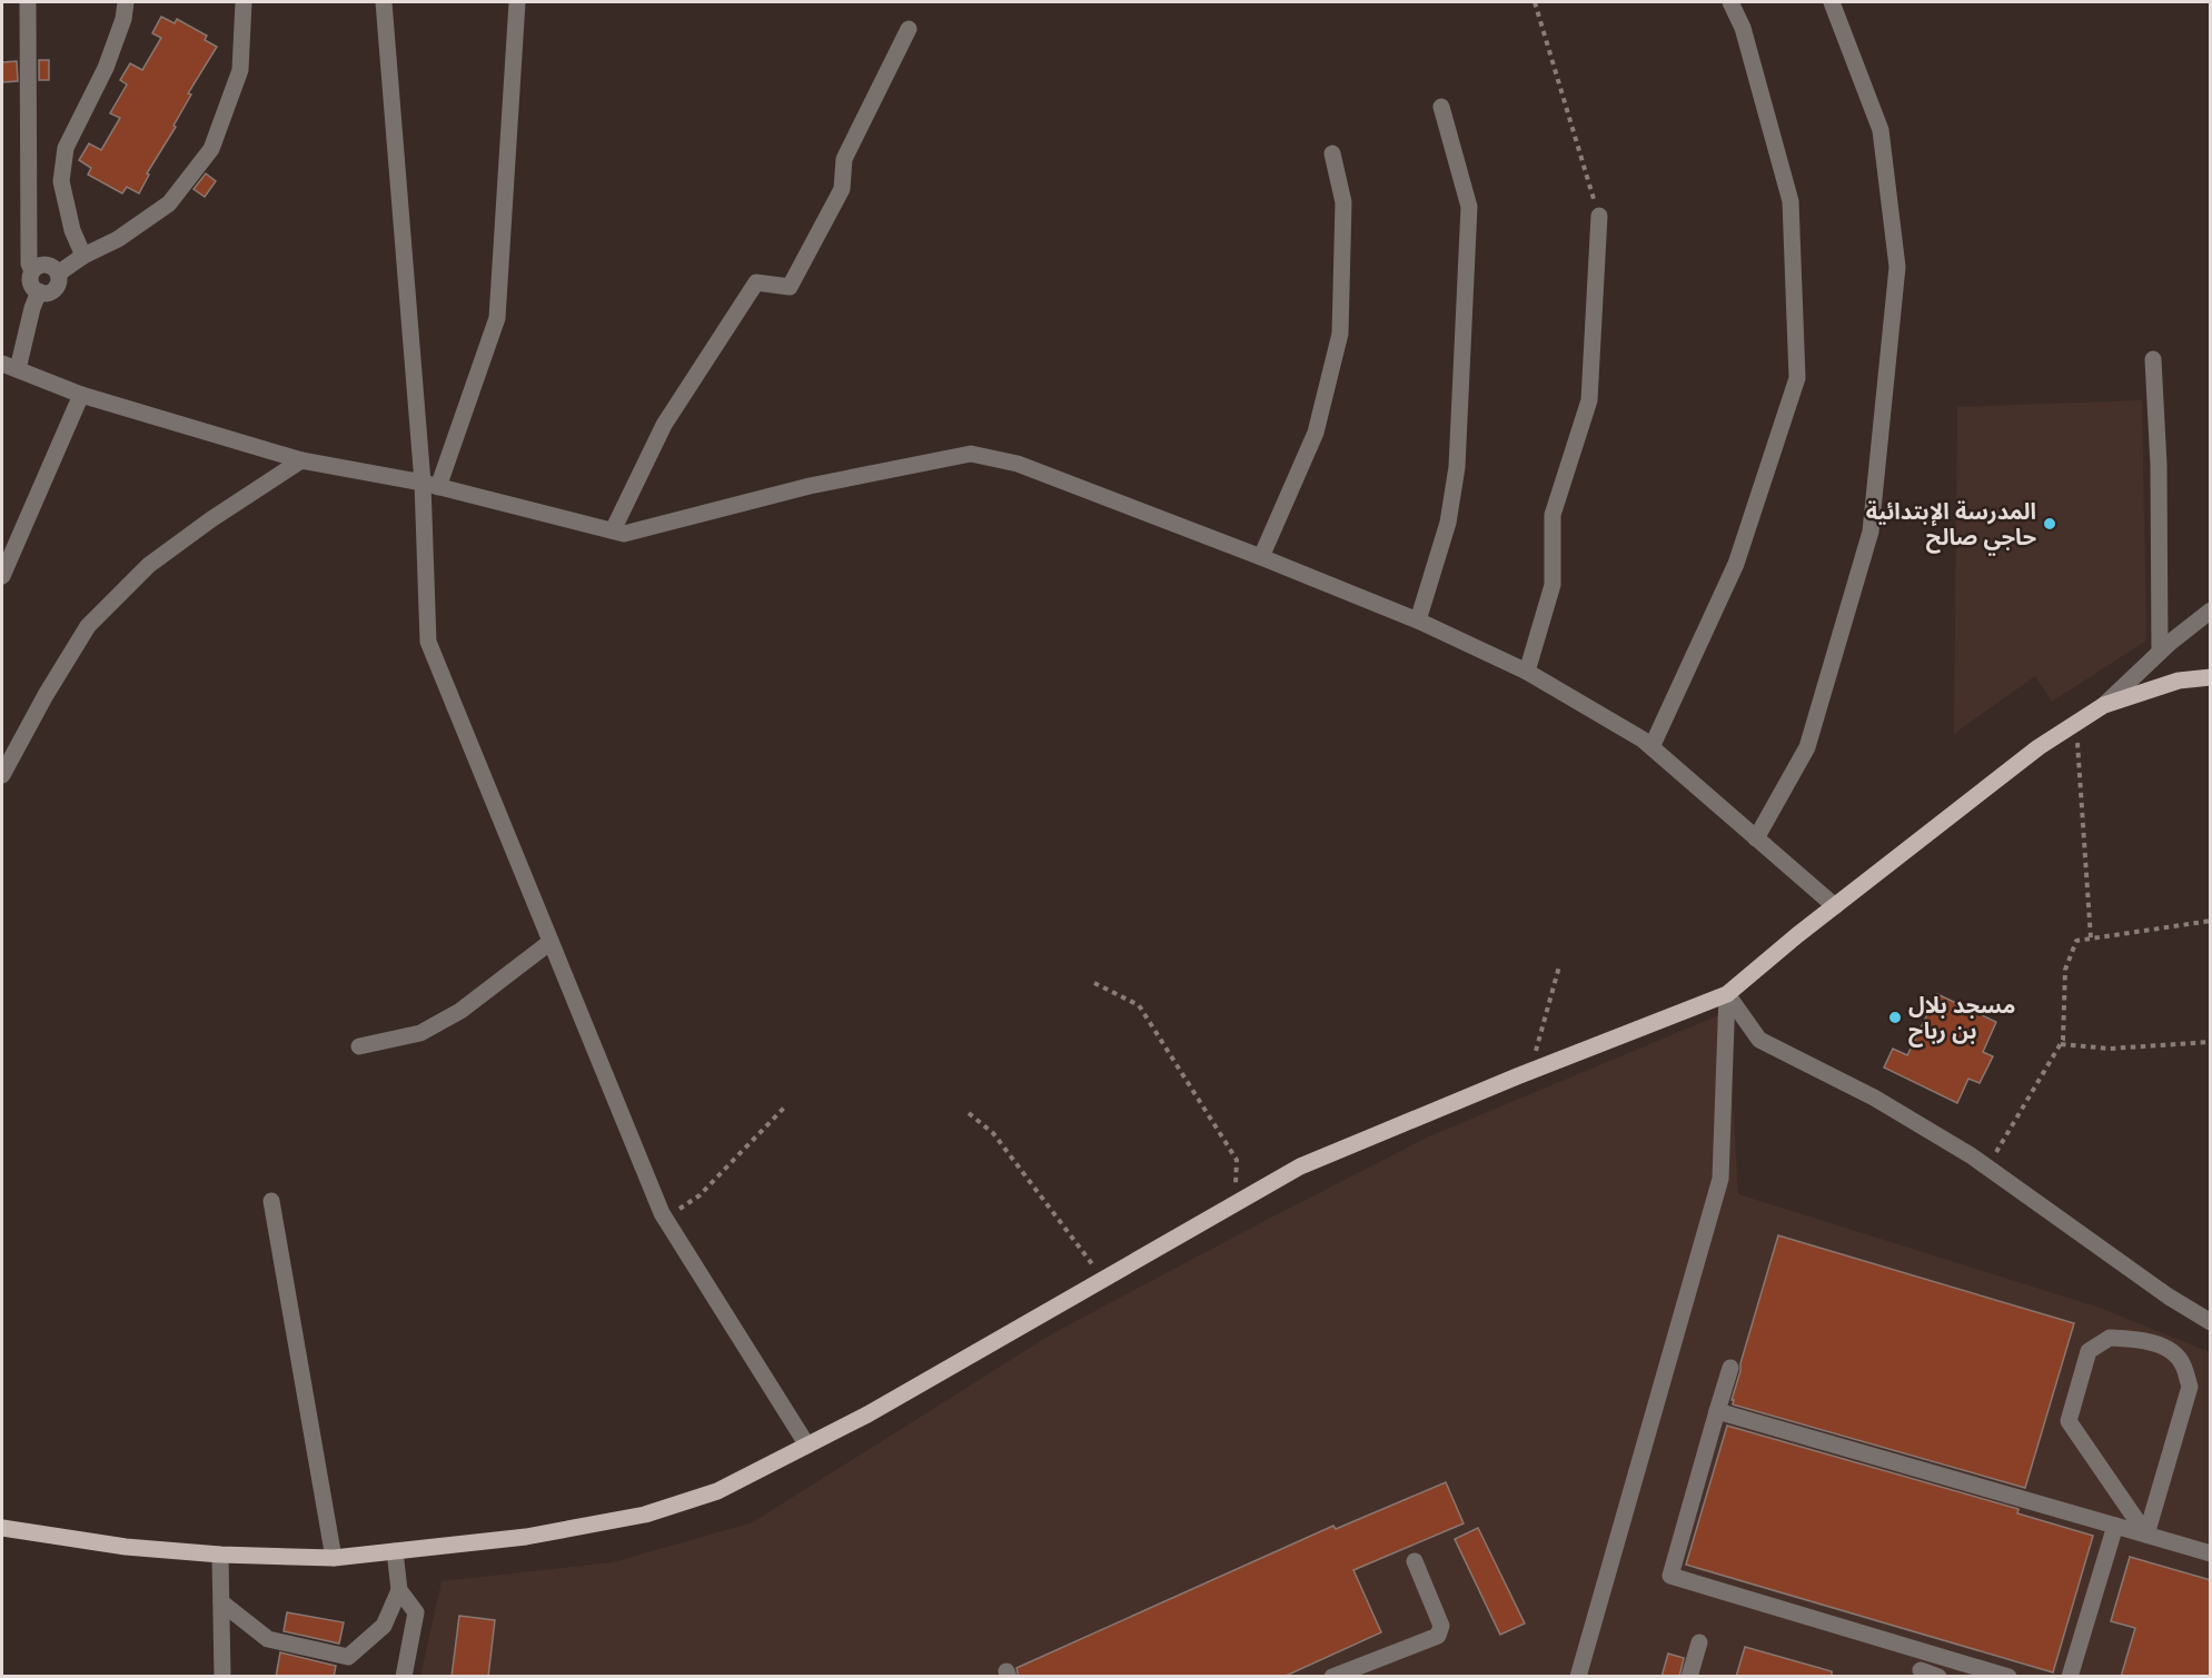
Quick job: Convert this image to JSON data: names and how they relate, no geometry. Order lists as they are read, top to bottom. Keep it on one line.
{"places":["المدرسة الإبتدائية حاجي صالح","مسجد بلال بن رباح"]}
